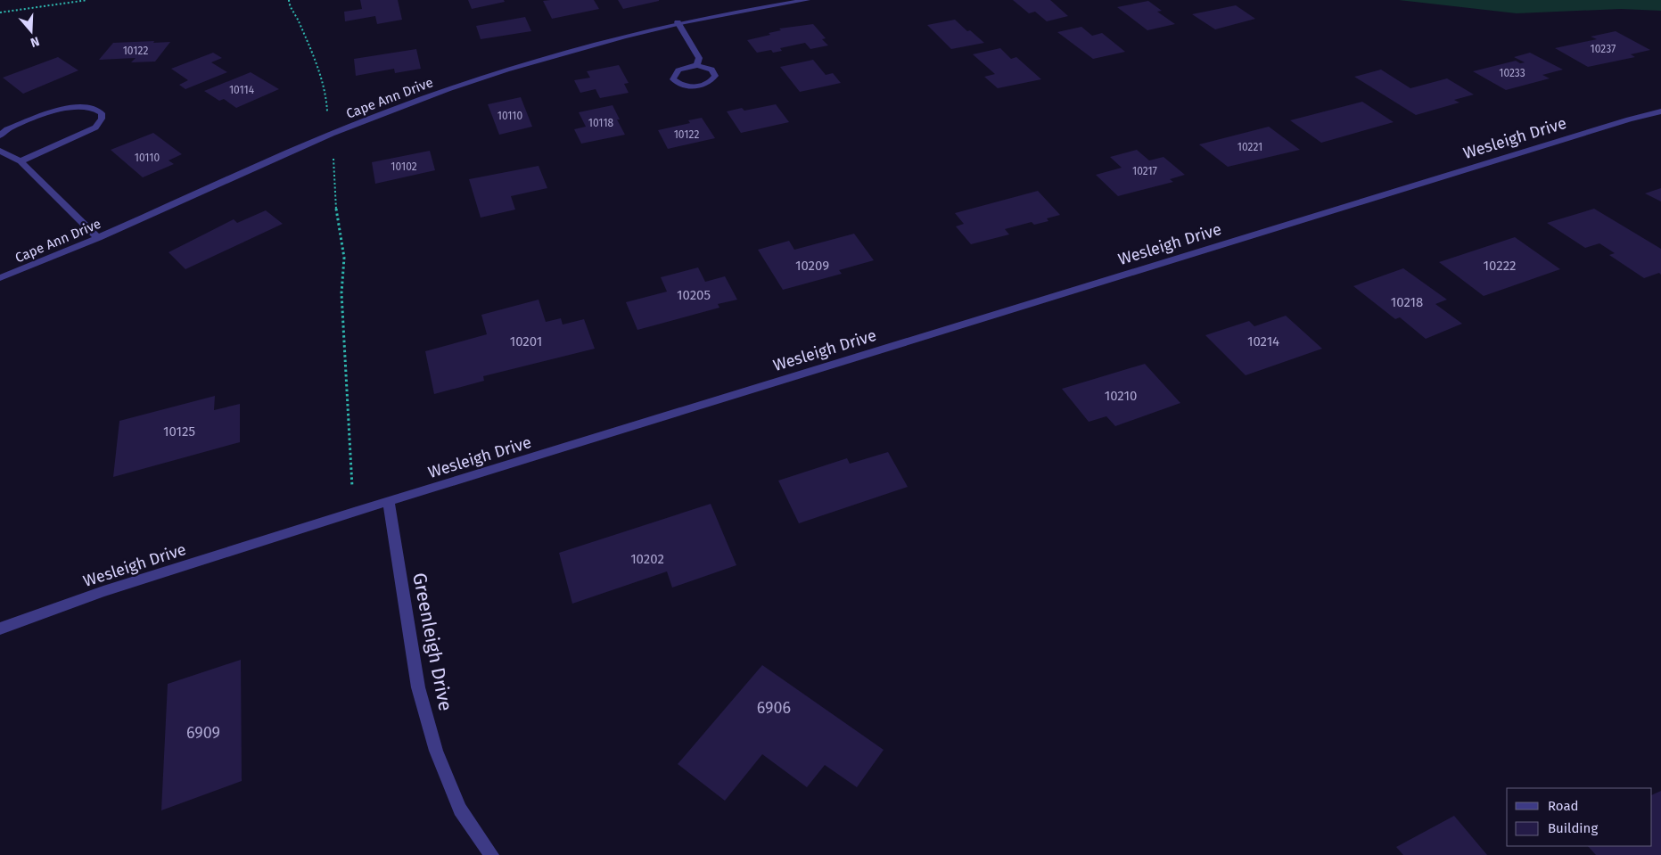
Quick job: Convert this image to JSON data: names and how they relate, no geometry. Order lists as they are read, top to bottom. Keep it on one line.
{"streets":{"street":["Cape Ann Drive","Wesleigh Drive","Greenleigh Drive"]},"crossings":[["Wesleigh Drive","Greenleigh Drive"]],"house_numbers":["10237","10122","10233","10114","10110","10118","10122","10221","10110","10102","10217","10209","10222","10205","10218","10201","10214","10210","10125","10202","6906","6909"],"legend":["Road","Building"],"north":"bottom"}
